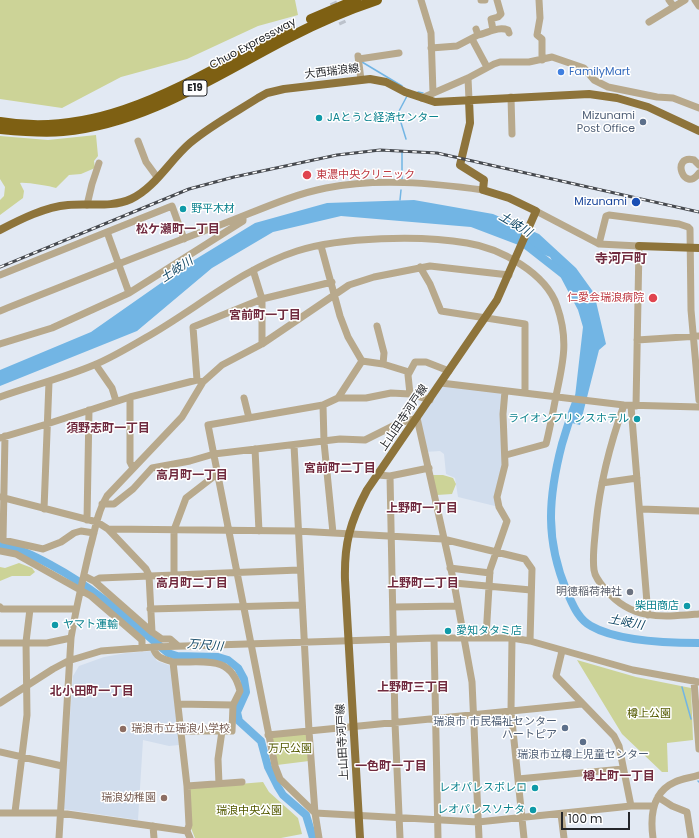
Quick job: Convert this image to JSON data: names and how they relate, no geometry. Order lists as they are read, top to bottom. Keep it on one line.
{"streets":{"highway":["Chuo Expressway","E19"],"main road":["大西瑞浪線","上山田寺河戸線"]},"districts":["松ケ瀬町一丁目","寺河戸町","宮前町一丁目","須野志町一丁目","宮前町二丁目","高月町一丁目","上野町一丁目","高月町二丁目","上野町二丁目","上野町三丁目","北小田町一丁目","一色町一丁目","樽上町一丁目"],"water":["土岐川","万尺川"],"parks":["樽上公園","万尺公園","瑞浪中央公園"],"places":["FamilyMart","JAとうと経済センター","Mizunami Post Office","東濃中央クリニック","Mizunami","野平木材","仁愛会瑞浪病院","ライオンプリンスホテル","明徳稲荷神社","柴田商店","ヤマト運輸","愛知タタミ店","瑞浪市 市民福祉センター ハートピア","瑞浪市立瑞浪小学校","瑞浪市立樽上児童センター","レオパレスボレロ","瑞浪幼稚園","レオパレスソナタ"],"scale_bar":"100 m"}
